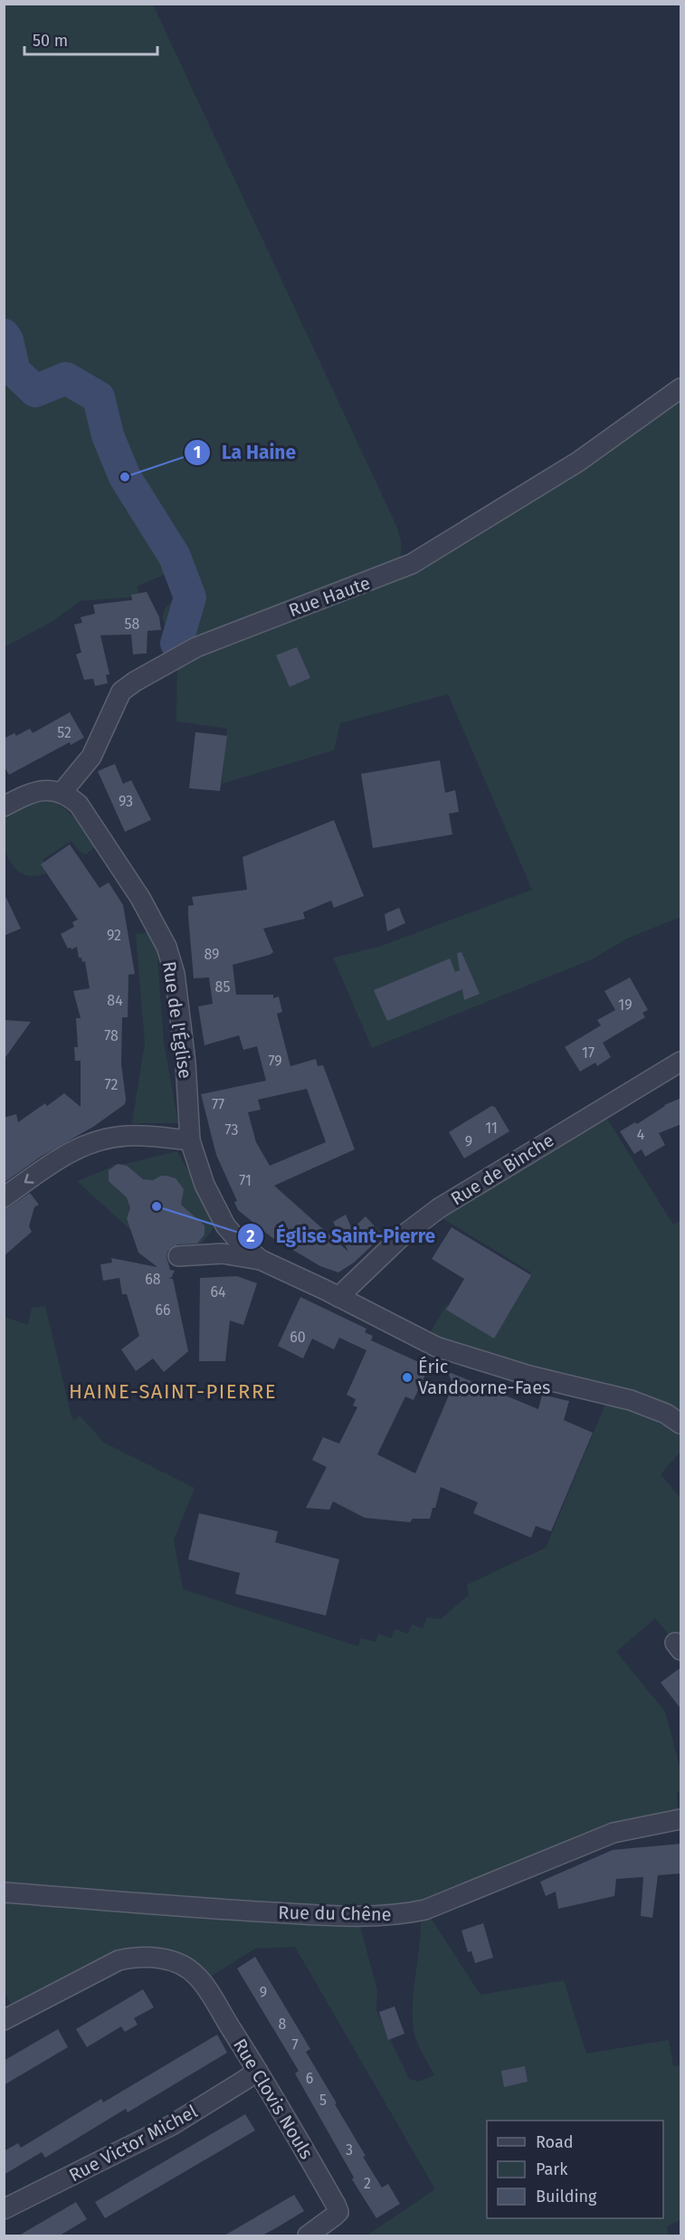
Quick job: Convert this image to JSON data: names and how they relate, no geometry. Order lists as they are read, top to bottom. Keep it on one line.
{"streets":{"street":["Rue Haute","Rue de l'Église","Rue de Binche","Rue du Chêne","Rue Clovis Nouls","Rue Victor Michel"]},"crossings":[["Rue Haute","Rue de l'Église"],["Rue de l'Église","Rue de Binche"],["Rue Clovis Nouls","Rue Victor Michel"]],"districts":["HAINE-SAINT-PIERRE"],"places":["La Haine","Église Saint-Pierre","Éric Vandoorne-Faes"],"house_numbers":["58","52","93","92","89","85","84","19","78","17","79","72","77","11","73","4","9","71","68","64","66","60","9","8","7","6","5","3","2"],"legend":["Road","Park","Building"],"scale_bar":"50 m"}
